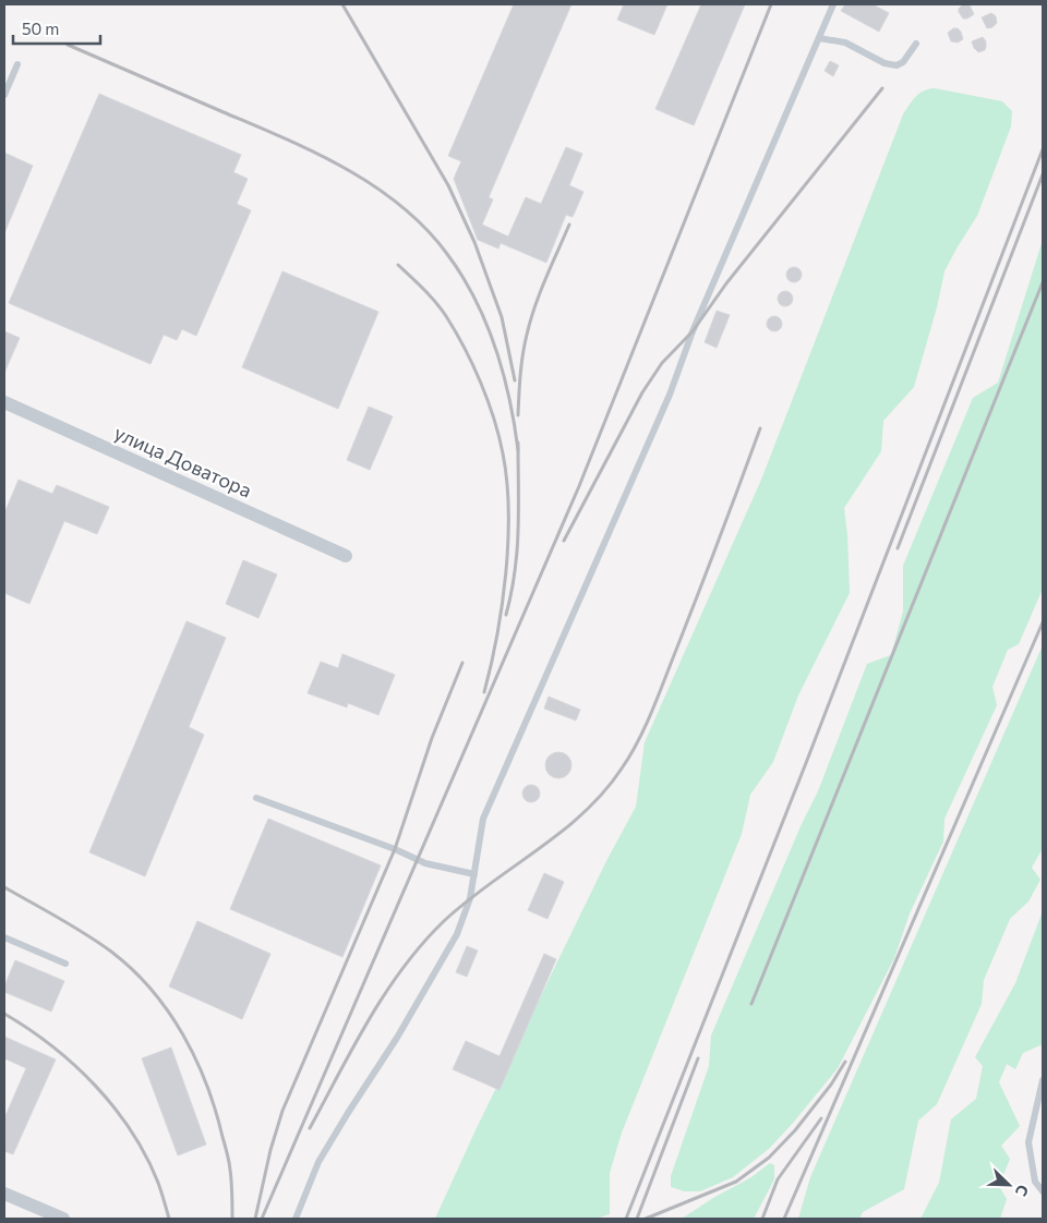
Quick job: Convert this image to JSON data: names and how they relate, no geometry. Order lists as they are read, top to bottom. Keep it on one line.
{"streets":{"street":["улица Доватора"]},"scale_bar":"50 m","north":"bottom right"}
